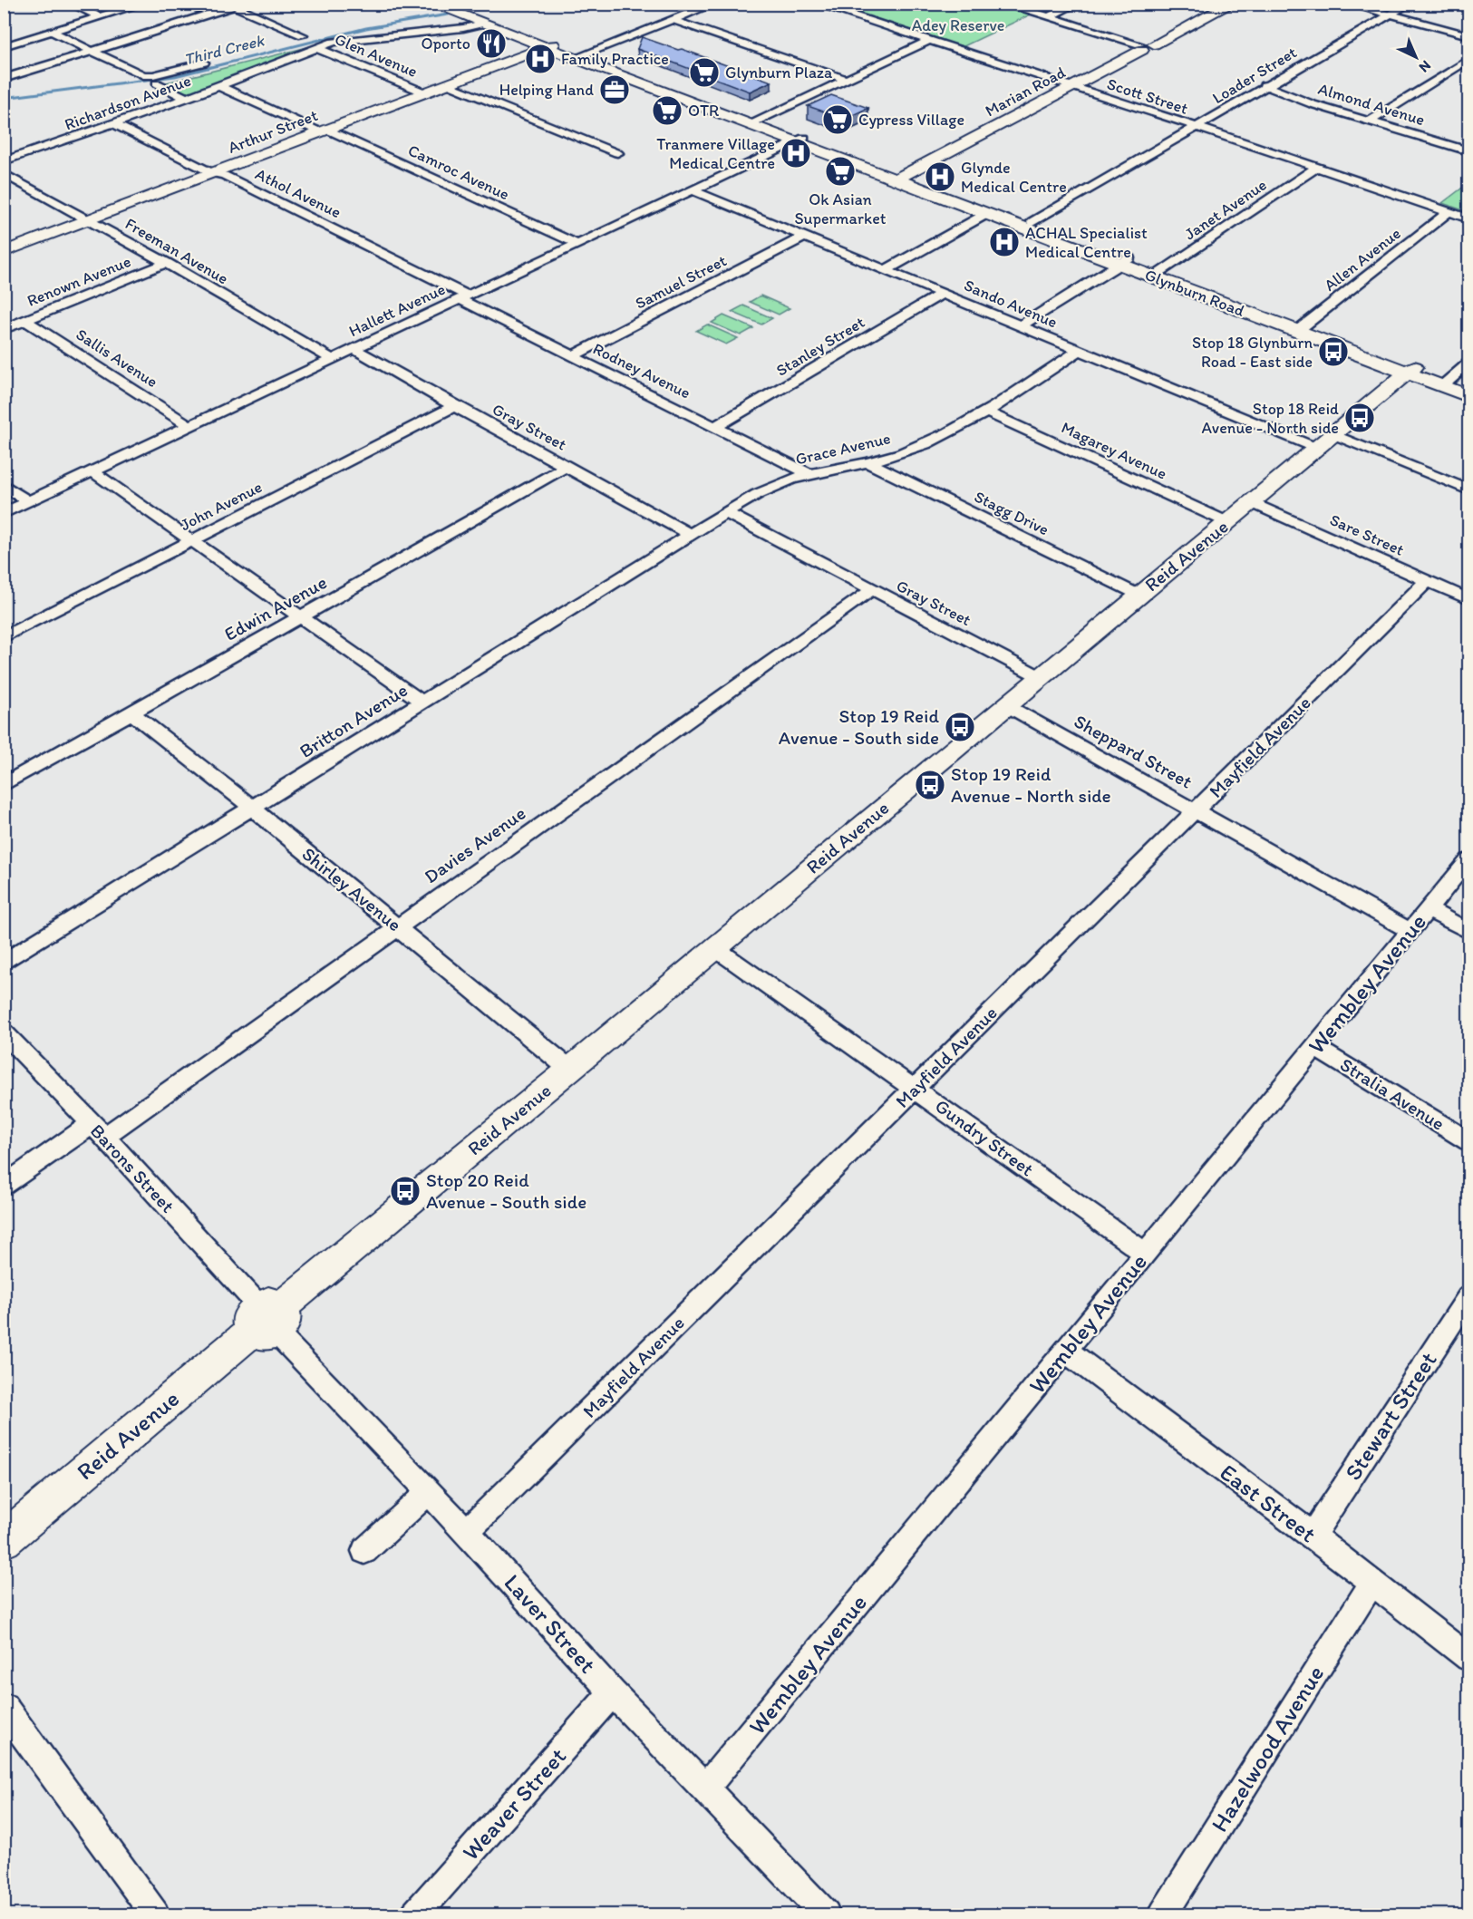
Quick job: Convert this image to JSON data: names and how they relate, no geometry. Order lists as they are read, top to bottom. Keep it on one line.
{"streets":{"street":["Glen Avenue","Loader Street","Marian Road","Scott Street","Richardson Avenue","Almond Avenue","Arthur Street","Camroc Avenue","Athol Avenue","Janet Avenue","Freeman Avenue","Allen Avenue","Renown Avenue","Samuel Street","Glynburn Road","Sando Avenue","Hallett Avenue","Stanley Street","Sallis Avenue","Rodney Avenue","Gray Street","Grace Avenue","Magarey Avenue","John Avenue","Stagg Drive","Sare Street","Reid Avenue","Edwin Avenue","Britton Avenue","Mayfield Avenue","Sheppard Street","Davies Avenue","Shirley Avenue","Wembley Avenue","Stralia Avenue","Gundry Street","Barons Street","Stewart Street","East Street","Laver Street","Hazelwood Avenue","Weaver Street"]},"crossings":[["Glen Avenue","Richardson Avenue"],["Glen Avenue","Arthur Street"],["Loader Street","Scott Street"],["Loader Street","Almond Avenue"],["Loader Street","Glynburn Road"],["Marian Road","Scott Street"],["Marian Road","Glynburn Road"],["Scott Street","Janet Avenue"],["Scott Street","Allen Avenue"],["Richardson Avenue","Camroc Avenue"],["Richardson Avenue","Athol Avenue"],["Richardson Avenue","Glynburn Road"],["Arthur Street","Camroc Avenue"],["Arthur Street","Athol Avenue"],["Arthur Street","Freeman Avenue"],["Arthur Street","Glynburn Road"],["Camroc Avenue","Hallett Avenue"],["Athol Avenue","Hallett Avenue"],["Athol Avenue","Rodney Avenue"],["Janet Avenue","Glynburn Road"],["Freeman Avenue","Renown Avenue"],["Freeman Avenue","Hallett Avenue"],["Allen Avenue","Glynburn Road"],["Renown Avenue","Sallis Avenue"],["Samuel Street","Sando Avenue"],["Samuel Street","Rodney Avenue"],["Glynburn Road","Hallett Avenue"],["Glynburn Road","Reid Avenue"],["Sando Avenue","Hallett Avenue"],["Sando Avenue","Stanley Street"],["Sando Avenue","Grace Avenue"],["Sando Avenue","Reid Avenue"],["Hallett Avenue","Sallis Avenue"],["Hallett Avenue","Rodney Avenue"],["Hallett Avenue","Gray Street"],["Stanley Street","Rodney Avenue"],["Rodney Avenue","Grace Avenue"],["Gray Street","Grace Avenue"],["Gray Street","John Avenue"],["Gray Street","Reid Avenue"],["Gray Street","Edwin Avenue"],["Gray Street","Britton Avenue"],["Gray Street","Davies Avenue"],["Grace Avenue","Magarey Avenue"],["Grace Avenue","Stagg Drive"],["Grace Avenue","Britton Avenue"],["Magarey Avenue","Reid Avenue"],["Stagg Drive","Reid Avenue"],["Sare Street","Reid Avenue"],["Sare Street","Mayfield Avenue"],["Reid Avenue","Sheppard Street"],["Reid Avenue","Shirley Avenue"],["Reid Avenue","Gundry Street"],["Reid Avenue","Barons Street"],["Reid Avenue","Laver Street"],["Edwin Avenue","Shirley Avenue"],["Britton Avenue","Shirley Avenue"],["Mayfield Avenue","Sheppard Street"],["Mayfield Avenue","Gundry Street"],["Mayfield Avenue","Laver Street"],["Sheppard Street","Wembley Avenue"],["Davies Avenue","Shirley Avenue"],["Davies Avenue","Barons Street"],["Wembley Avenue","Stralia Avenue"],["Wembley Avenue","Gundry Street"],["Wembley Avenue","East Street"],["Wembley Avenue","Laver Street"],["Barons Street","Laver Street"],["Stewart Street","East Street"],["East Street","Hazelwood Avenue"],["Laver Street","Weaver Street"]],"water":["Third Creek"],"parks":["Adey Reserve"],"places":{"restaurant":["Oporto"],"hospital":["Family Practice","Tranmere Village Medical Centre","Glynde Medical Centre","ACHAL Specialist Medical Centre"],"supermarket":["Glynburn Plaza","OTR","Cypress Village","Ok Asian Supermarket"],"office":["Helping Hand"],"bus stop":["Stop 18 Glynburn Road - East side","Stop 18 Reid Avenue - North side","Stop 19 Reid Avenue - South side","Stop 19 Reid Avenue - North side","Stop 20 Reid Avenue - South side"]},"north":"bottom right"}
